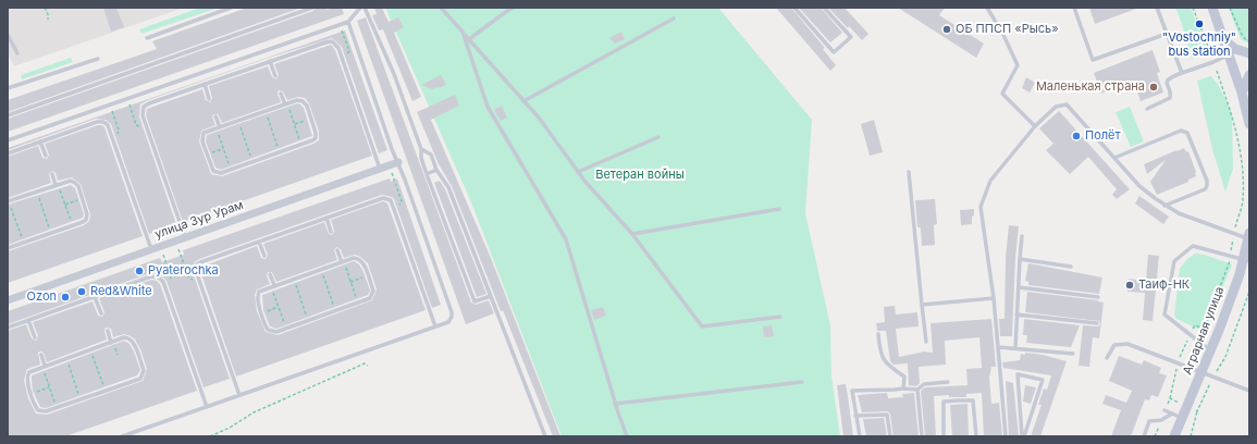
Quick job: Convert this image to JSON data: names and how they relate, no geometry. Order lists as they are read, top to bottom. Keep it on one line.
{"streets":{"street":["улица Зур Урам","Аграрная улица"]},"parks":["Ветеран войны"],"places":["\"Vostochniy\" bus station","ОБ ППСП «Рысь»","Маленькая страна","Полёт","Pyaterochka","Таиф-НК","Red&White","Ozon"]}
